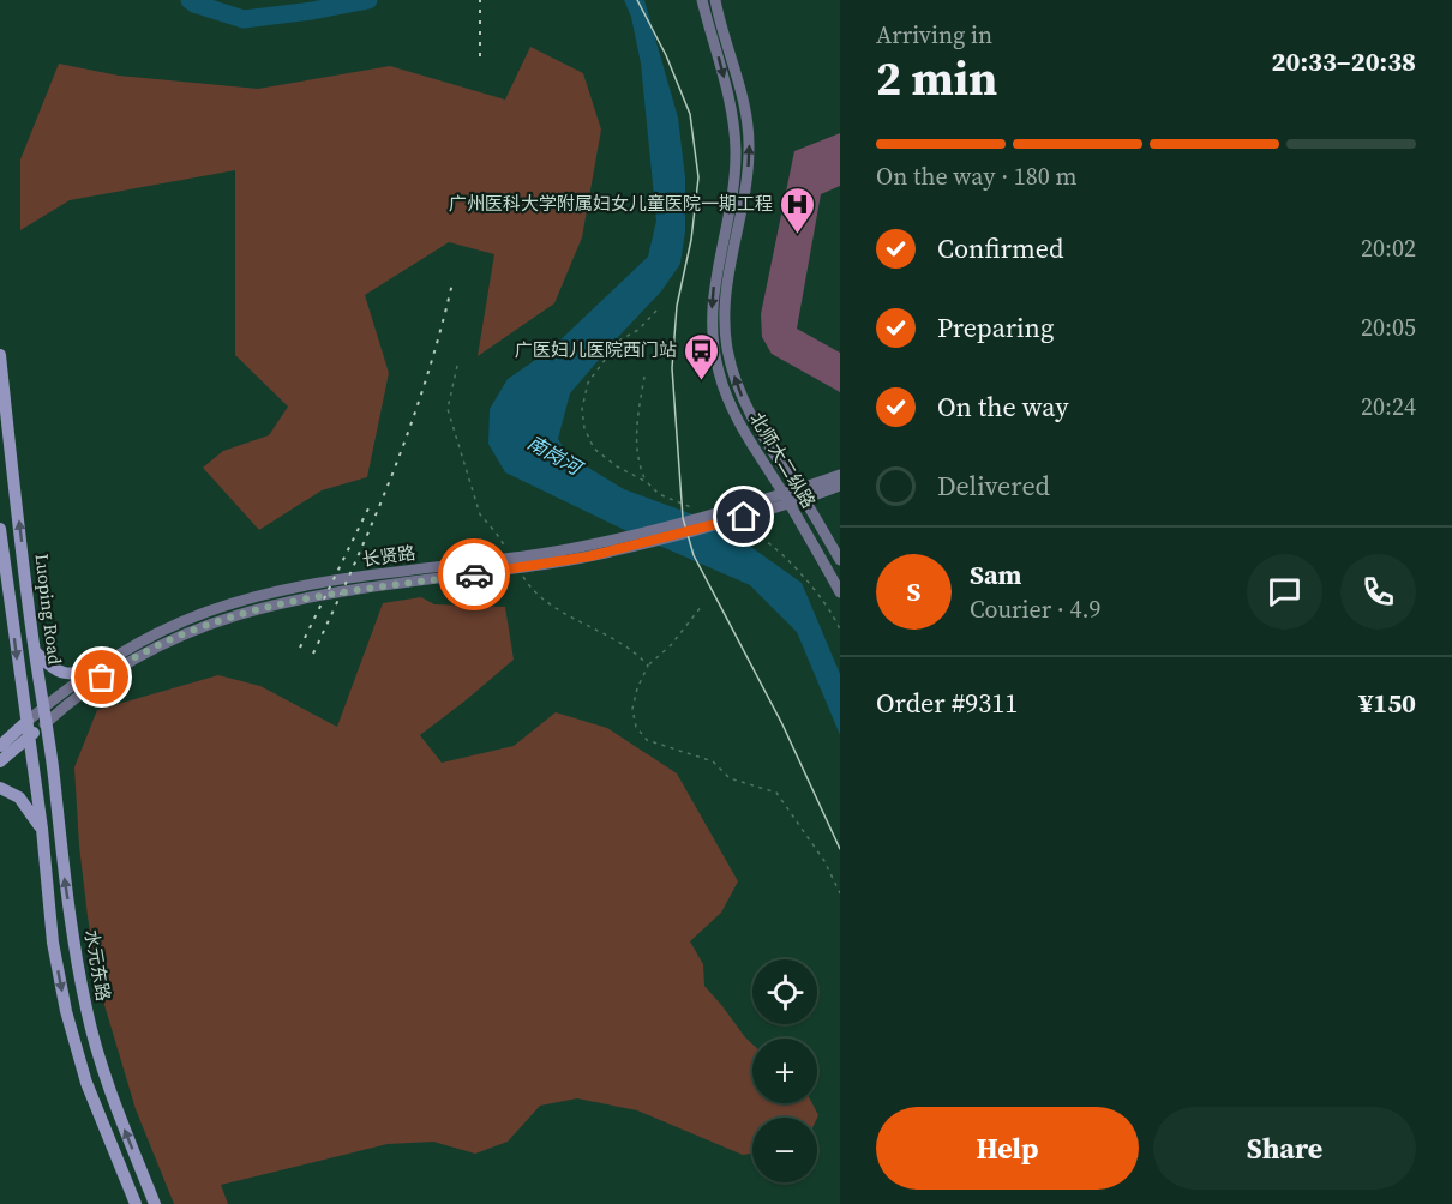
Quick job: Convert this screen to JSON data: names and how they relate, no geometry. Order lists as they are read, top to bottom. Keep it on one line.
{"streets":{"main road":["Luoping Road","水元东路"],"street":["北师大二纵路","长贤路"]},"crossings":[["Luoping Road","水元东路"]],"water":["南岗河"],"places":{"hospital":["广州医科大学附属妇女儿童医院一期工程"],"bus stop":["广医妇儿医院西门站"]},"page":{"heading":["2 min","Arriving in","20:33–20:38"],"panel":["Sam","Courier · 4.9","Order #9311","¥150"],"bar":"On the way · 180 m","list":[["Confirmed","20:02"],["Preparing","20:05"],["On the way","20:24"],"Delivered"],"round":"S","map_buttons":["+","−"],"buttons":["Help","Share"]}}
